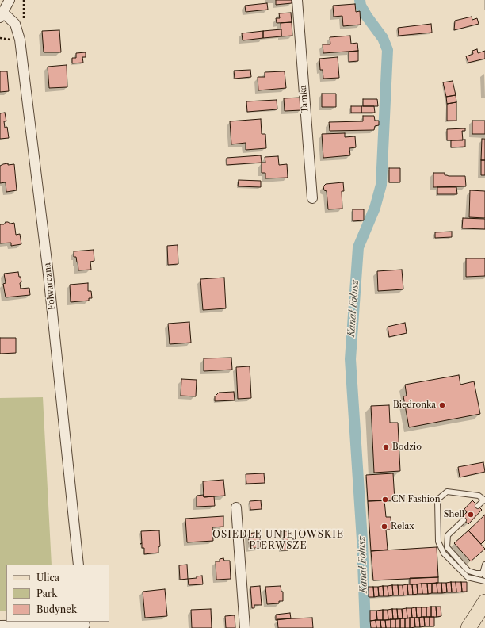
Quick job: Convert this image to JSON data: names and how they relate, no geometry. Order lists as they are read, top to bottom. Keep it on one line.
{"streets":{"street":["Tamka","Folwarczna"]},"districts":["OSIEDLE UNIEJOWSKIE PIERWSZE"],"water":["Kanał Folusz"],"places":["Biedronka","Bodzio","CN Fashion","Shell","Relax"],"legend":["Ulica","Park","Budynek"]}
